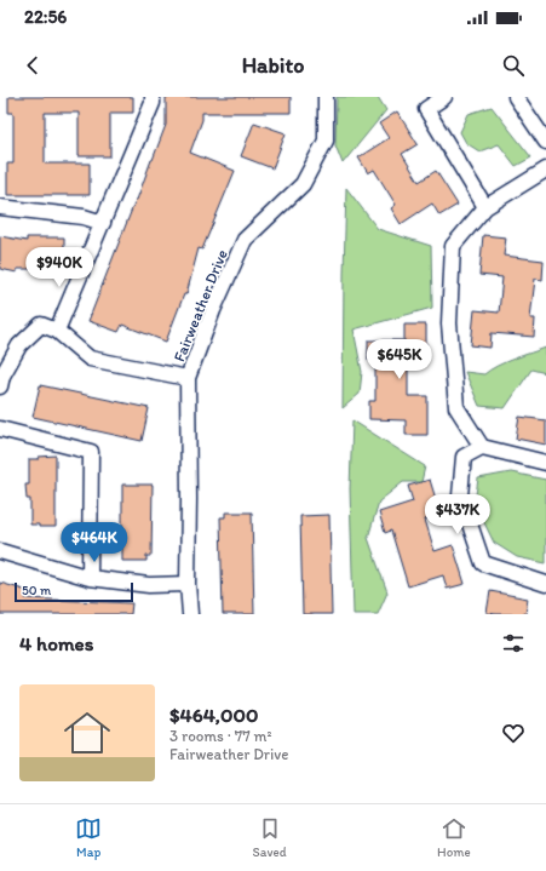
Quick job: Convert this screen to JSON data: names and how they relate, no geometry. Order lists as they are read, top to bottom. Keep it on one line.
{"streets":{"street":["Fairweather Drive"]},"scale_bar":"50 m","page":{"status":"22:56","header":"Habito","price":["$940K","$645K","$437K","$464K"],"scale":"50 m","heading":"4 homes","list":[{"name":"$464,000","note":"3 rooms · 77 m² · Fairweather Drive"}],"tabs":["Map","Saved","Home"]}}
